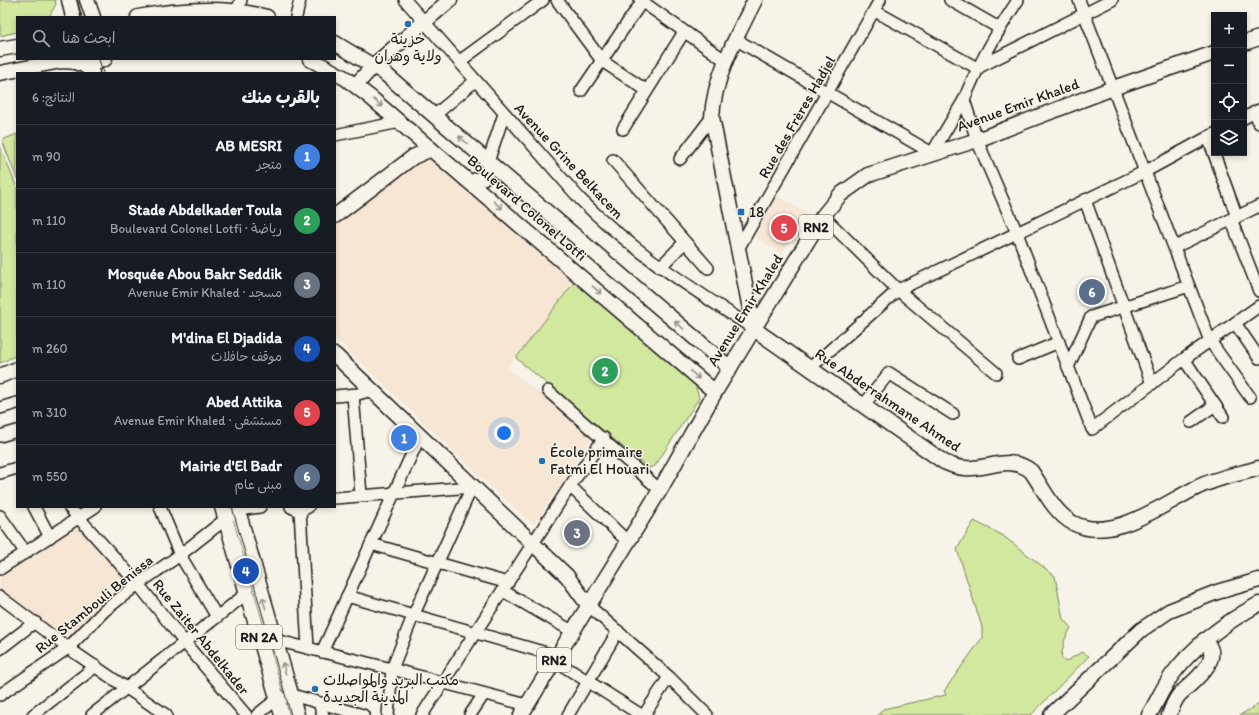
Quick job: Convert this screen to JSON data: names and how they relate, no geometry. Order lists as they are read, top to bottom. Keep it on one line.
{"streets":{"main road":["Avenue Emir Khaled","Boulevard Colonel Lotfi","RN2","Rue Abderrahmane Ahmed","RN 2A"],"street":["Rue des Frères Hadjel","Avenue Grine Belkacem","Rue Stambouli Benïssa","Rue Zaiter Abdelkader"]},"crossings":[["Avenue Emir Khaled","Avenue Grine Belkacem"],["Avenue Emir Khaled","Boulevard Colonel Lotfi"],["Avenue Emir Khaled","RN2"],["Avenue Emir Khaled","Rue Abderrahmane Ahmed"],["Avenue Grine Belkacem","Rue Abderrahmane Ahmed"],["Rue Stambouli Benïssa","Rue Zaiter Abdelkader"],["Rue Stambouli Benïssa","RN 2A"]],"places":{"other":["خزينة ولاية وهران","École primaire Fatmi El Houari","مكتب البريد والمواصلات المدينة الجديدة"],"transit":["18"]},"page":{"map_buttons":["+","−"],"search":"ابحث هنا","heading":["بالقرب منك","النتائج: 6"],"list":[{"mark":"1","name":"AB MESRI","note":"متجر","value":"90 m"},{"mark":"2","name":"Stade Abdelkader Toula","note":"رياضة · Boulevard Colonel Lotfi","value":"110 m"},{"mark":"3","name":"Mosquée Abou Bakr Seddik","note":"مسجد · Avenue Emir Khaled","value":"110 m"},{"mark":"4","name":"M'dina El Djadida","note":"موقف حافلات","value":"260 m"},{"mark":"5","name":"Abed Attika","note":"مستشفى · Avenue Emir Khaled","value":"310 m"},{"mark":"6","name":"Mairie d'El Badr","note":"مبنى عام","value":"550 m"}],"pins":["5","6","2","1","3","4"]}}
